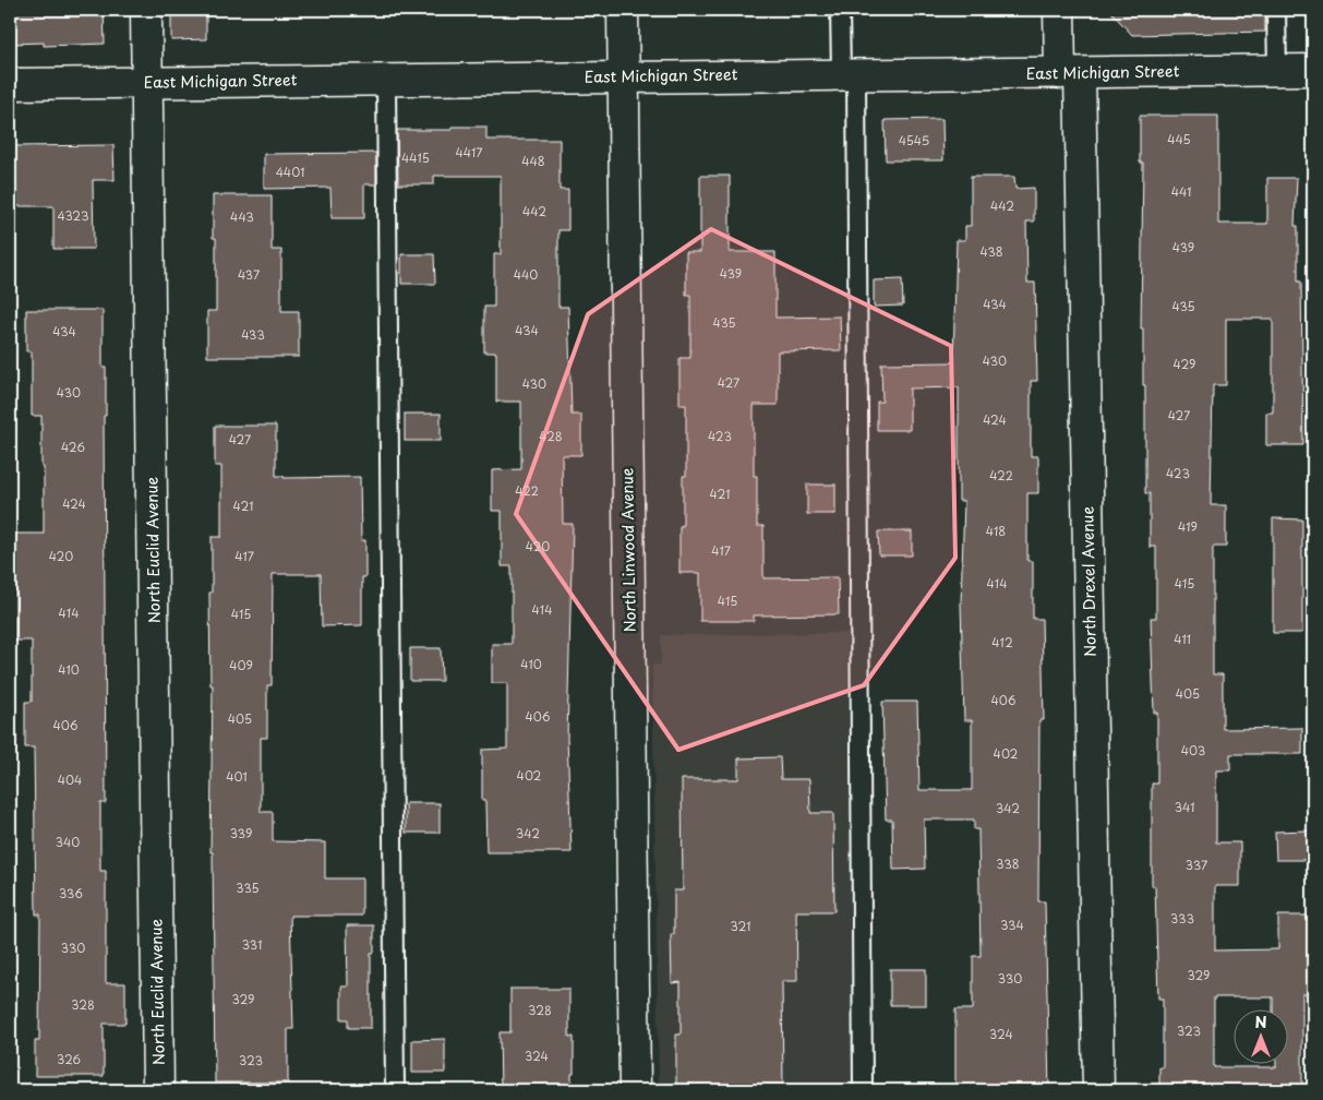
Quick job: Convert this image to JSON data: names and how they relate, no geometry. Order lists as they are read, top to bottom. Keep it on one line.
{"streets":{"street":["East Michigan Street","North Euclid Avenue","North Linwood Avenue","North Drexel Avenue"]},"crossings":[["East Michigan Street","North Euclid Avenue"],["East Michigan Street","North Linwood Avenue"],["East Michigan Street","North Drexel Avenue"]],"house_numbers":["445","4545","4417","4415","448","4401","441","442","442","4323","443","439","438","439","437","440","434","435","435","434","434","433","430","429","427","430","430","427","424","428","423","427","426","423","422","422","421","424","421","419","418","420","417","420","417","414","415","415","414","414","415","411","412","410","409","410","405","406","406","405","406","403","402","402","401","404","341","342","339","342","340","338","337","335","336","333","334","321","331","330","329","330","329","328","328","323","324","324","326","323"],"north":"top"}
